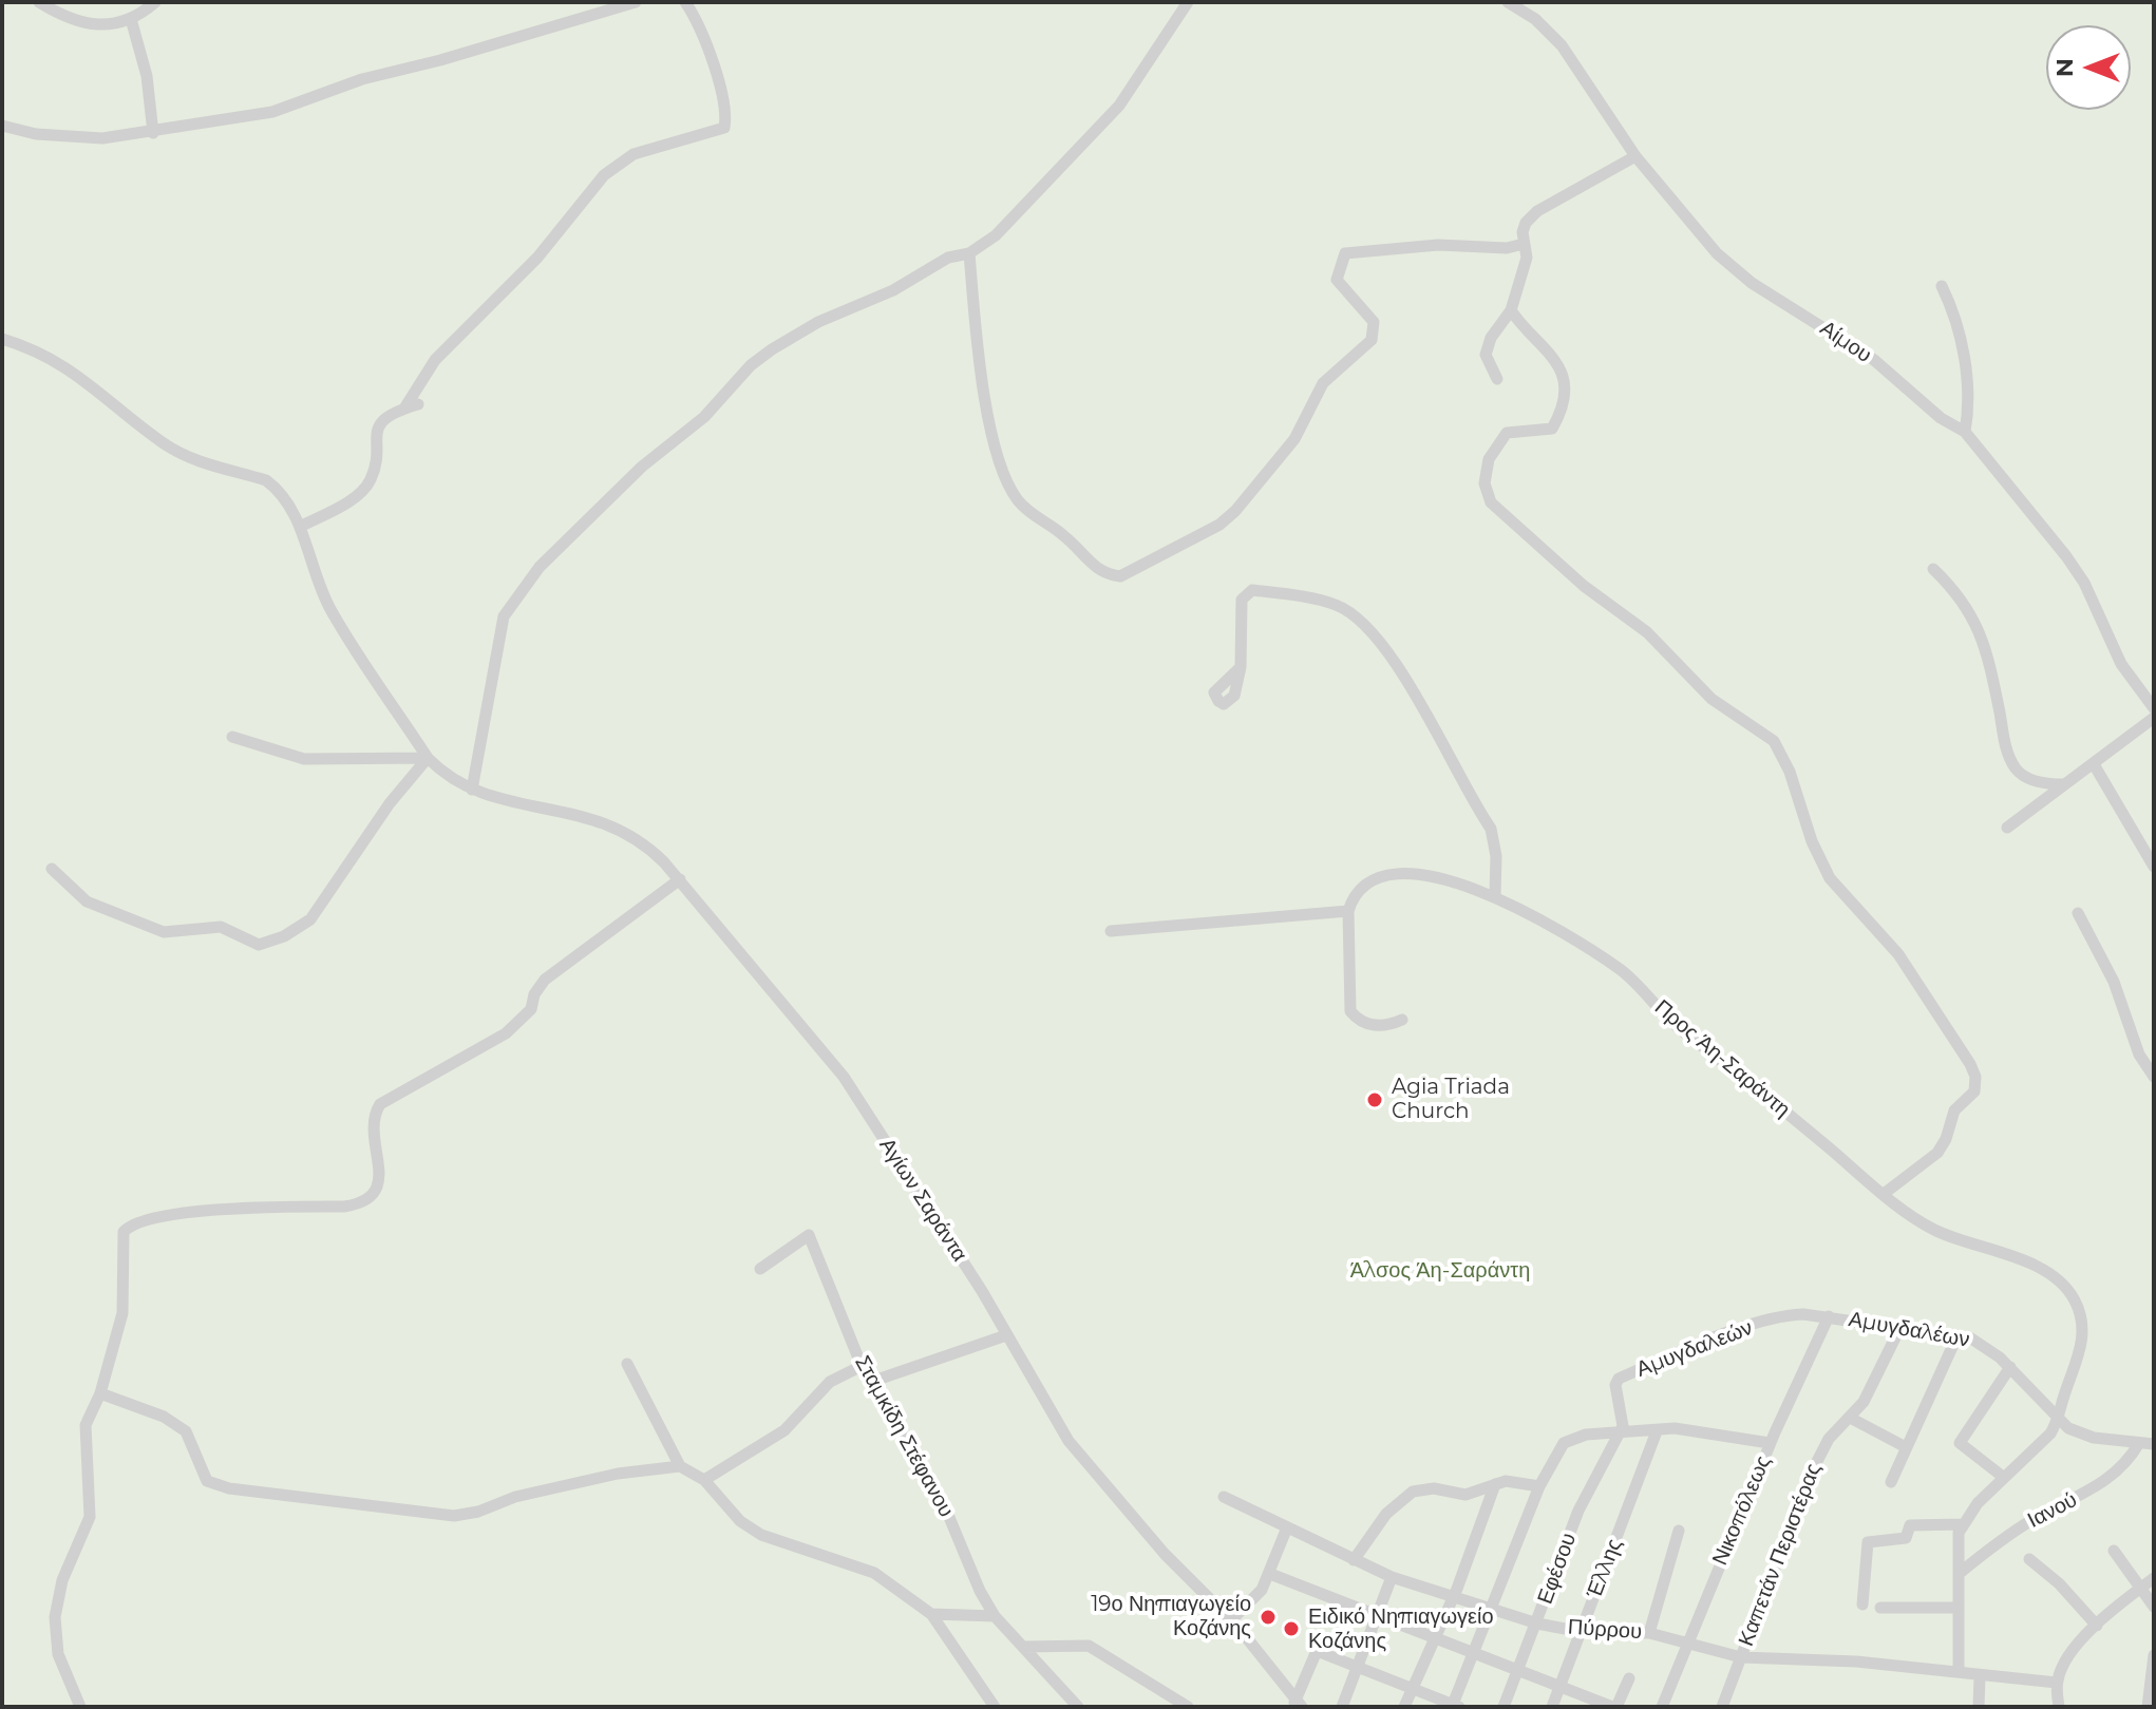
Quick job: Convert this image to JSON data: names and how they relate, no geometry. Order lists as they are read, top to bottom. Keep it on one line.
{"streets":{"street":["Αίμου","Προς Άη-Σαράντη","Αγίων Σαράντα","Αμυγδαλέων","Αμυγδαλεών","Σταμκίδη Στέφανου","Νικοπόλεως","Ιανού","Καπετάν Περιστέρας","Εφέσου","Έλλης","Πύρρου"]},"crossings":[["Προς Άη-Σαράντη","Αμυγδαλέων"],["Αμυγδαλέων","Αμυγδαλεών"],["Αμυγδαλέων","Νικοπόλεως"],["Αμυγδαλέων","Ιανού"],["Αμυγδαλέων","Καπετάν Περιστέρας"],["Αμυγδαλεών","Νικοπόλεως"],["Αμυγδαλεών","Εφέσου"],["Νικοπόλεως","Πύρρου"],["Καπετάν Περιστέρας","Πύρρου"],["Εφέσου","Πύρρου"],["Έλλης","Πύρρου"]],"parks":["Άλσος Άη-Σαράντη"],"places":["Agia Triada Church","19ο Νηπιαγωγείο Κοζάνης","Ειδικό Νηπιαγωγείο Κοζάνης"],"north":"left"}
